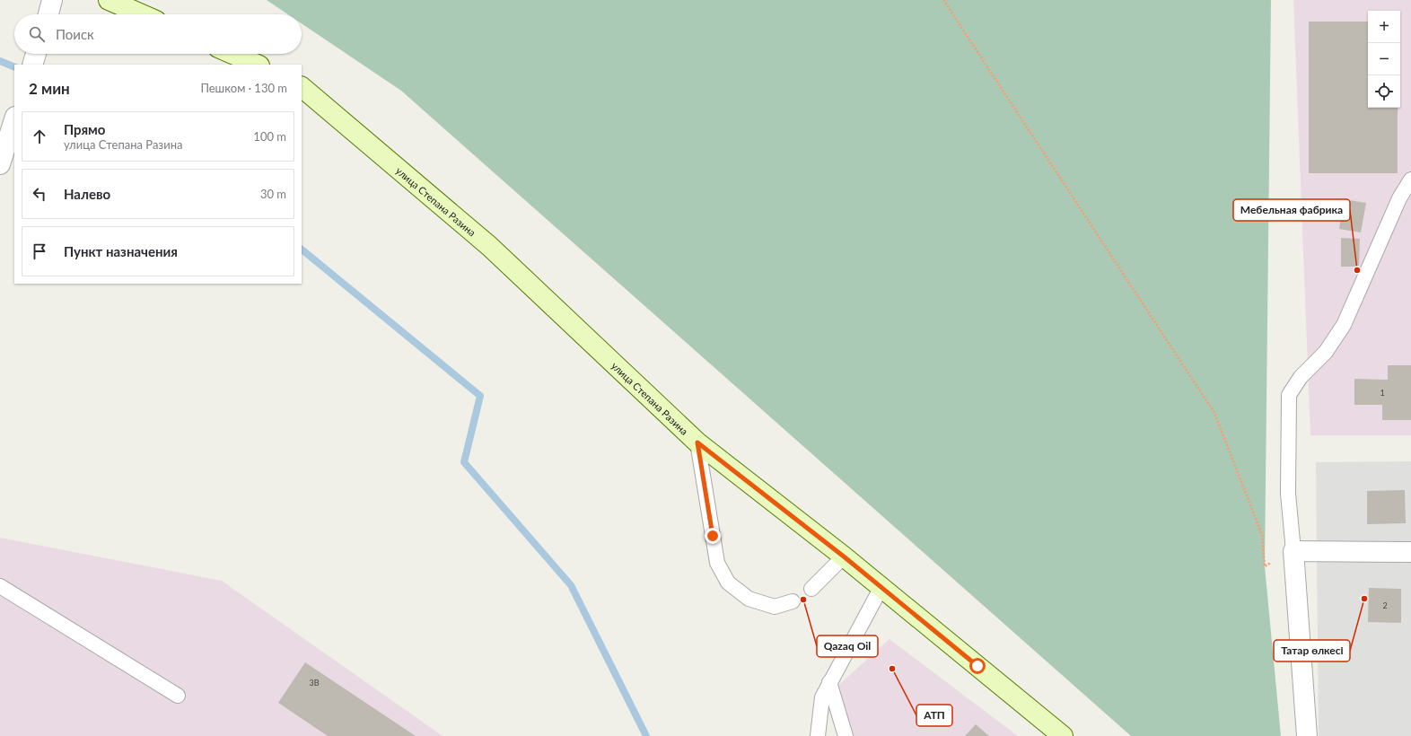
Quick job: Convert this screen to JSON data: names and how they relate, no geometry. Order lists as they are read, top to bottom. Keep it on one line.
{"streets":{"main road":["улица Степана Разина"]},"places":["Мебельная фабрика","Татар өлкесі","Qazaq Oil","АТП"],"house_numbers":["1","2","3В"],"page":{"map_buttons":["+","−"],"search":"Поиск","heading":["2 мин","Пешком · 130 m"],"list":[["Прямо","улица Степана Разина","100 m"],["Налево","30 m"],"Пункт назначения"]}}
